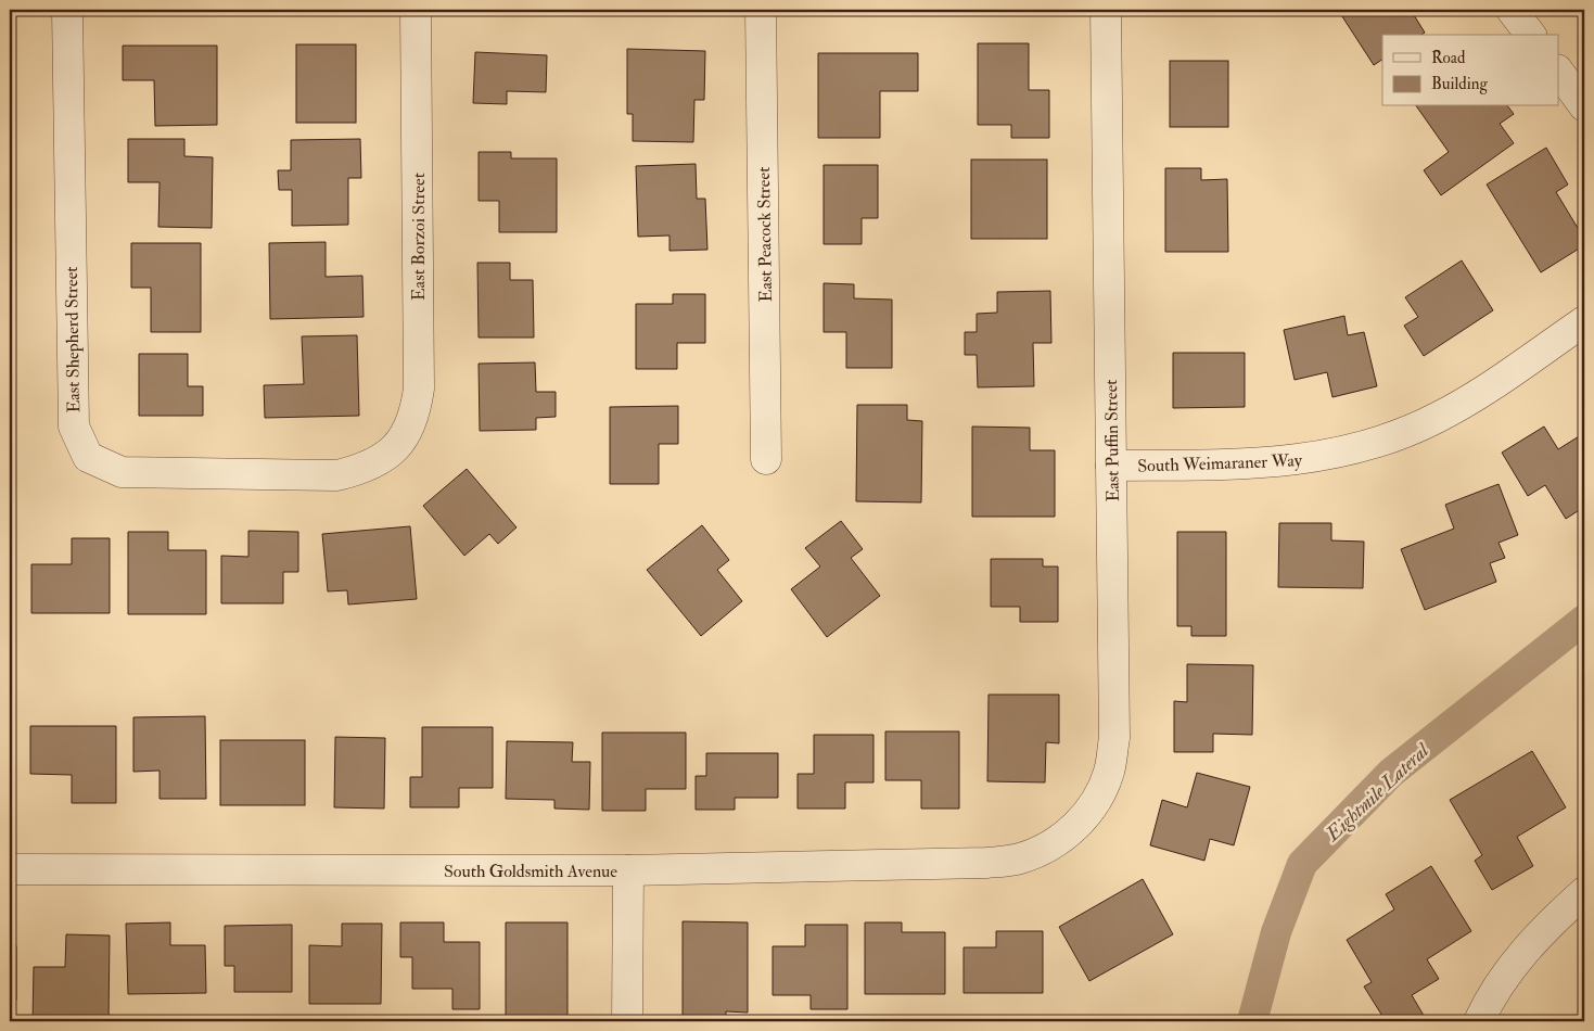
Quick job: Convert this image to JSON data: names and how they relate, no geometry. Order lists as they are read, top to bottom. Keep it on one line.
{"streets":{"street":["East Peacock Street","East Borzoi Street","East Shepherd Street","East Puffin Street","South Weimaraner Way","South Goldsmith Avenue"]},"crossings":[["East Borzoi Street","East Shepherd Street"],["East Puffin Street","South Weimaraner Way"],["East Puffin Street","South Goldsmith Avenue"]],"water":["Eightmile Lateral"],"legend":["Road","Building"]}
